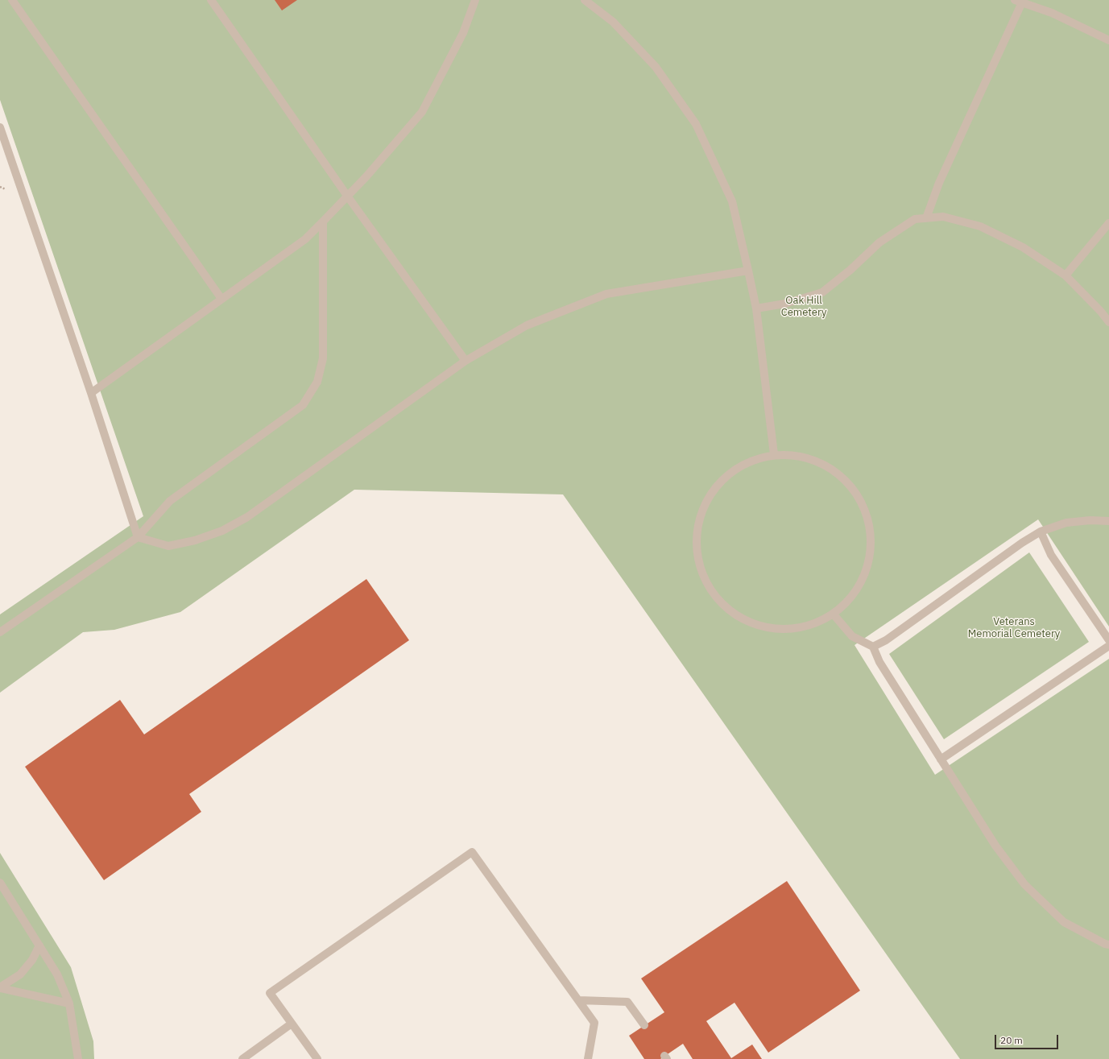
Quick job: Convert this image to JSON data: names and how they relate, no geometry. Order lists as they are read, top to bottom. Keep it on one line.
{"parks":["Oak Hill Cemetery","Veterans Memorial Cemetery"],"scale_bar":"20 m"}
